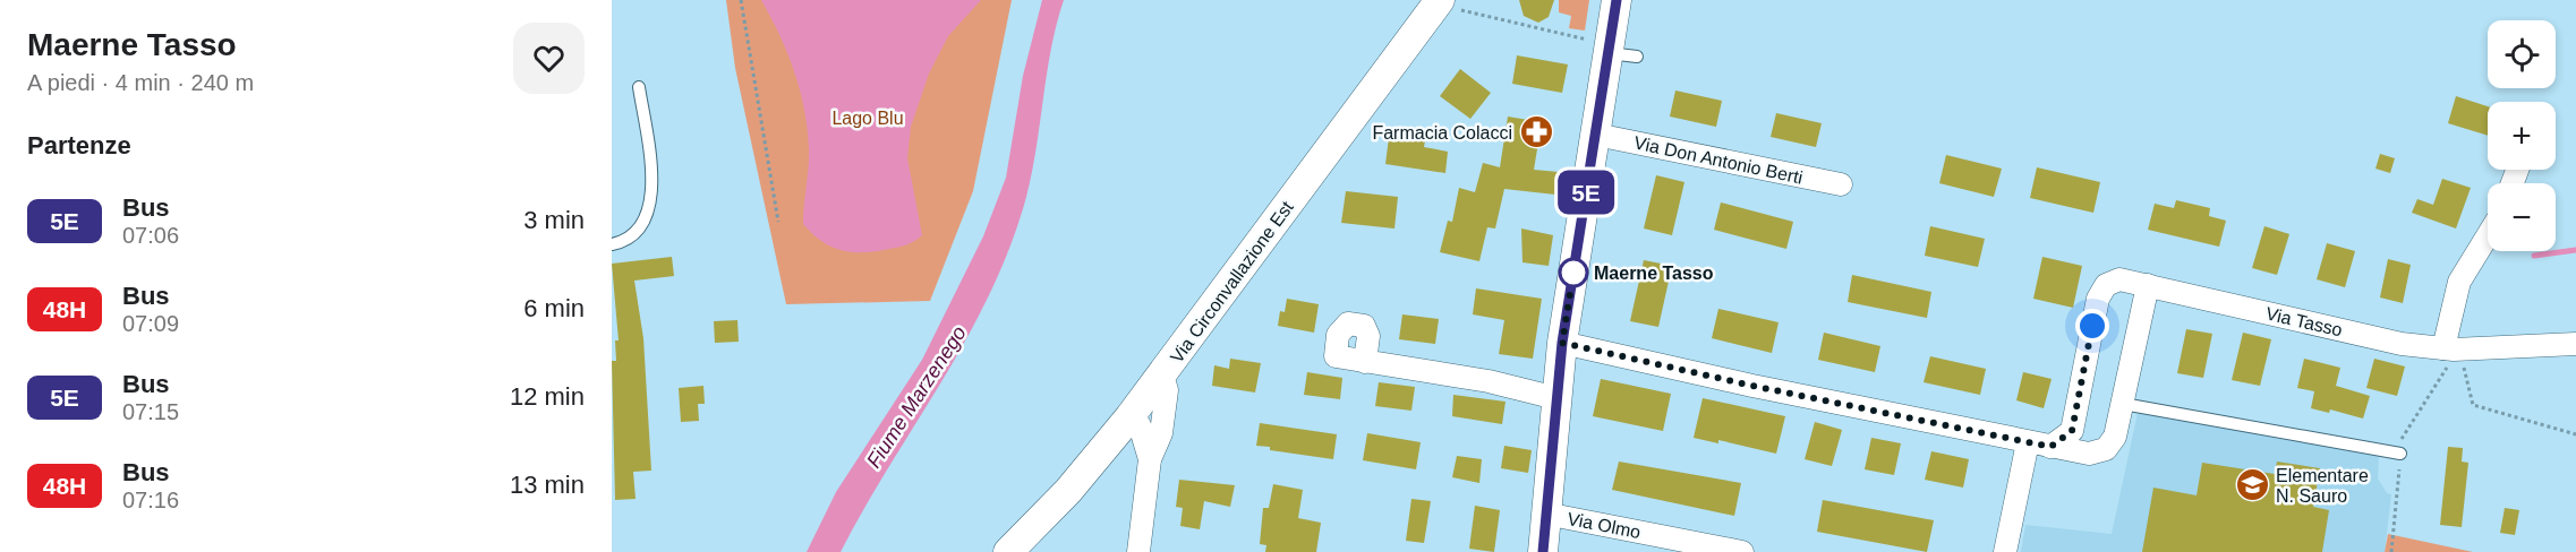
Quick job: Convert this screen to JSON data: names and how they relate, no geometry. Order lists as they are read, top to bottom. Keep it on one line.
{"streets":{"street":["Via Don Antonio Berti","Via Circonvallazione Est","Via Tasso","Via Olmo"]},"crossings":[["Via Don Antonio Berti","Via Olmo"]],"water":["Fiume Marzenego"],"parks":["Lago Blu"],"places":{"pharmacy":["Farmacia Colacci"],"other":["Maerne Tasso"],"school or university":["Elementare N. Sauro"]},"lines":["bus line 5E"],"page":{"heading":[["Maerne Tasso","A piedi · 4 min · 240 m"],"Partenze"],"on_map":"5E","map_buttons":["+","−"],"list":[{"mark":"5E","name":"Bus","note":"07:06","value":"3 min"},{"mark":"48H","name":"Bus","note":"07:09","value":"6 min"},{"mark":"5E","name":"Bus","note":"07:15","value":"12 min"},{"mark":"48H","name":"Bus","note":"07:16","value":"13 min"}]}}
